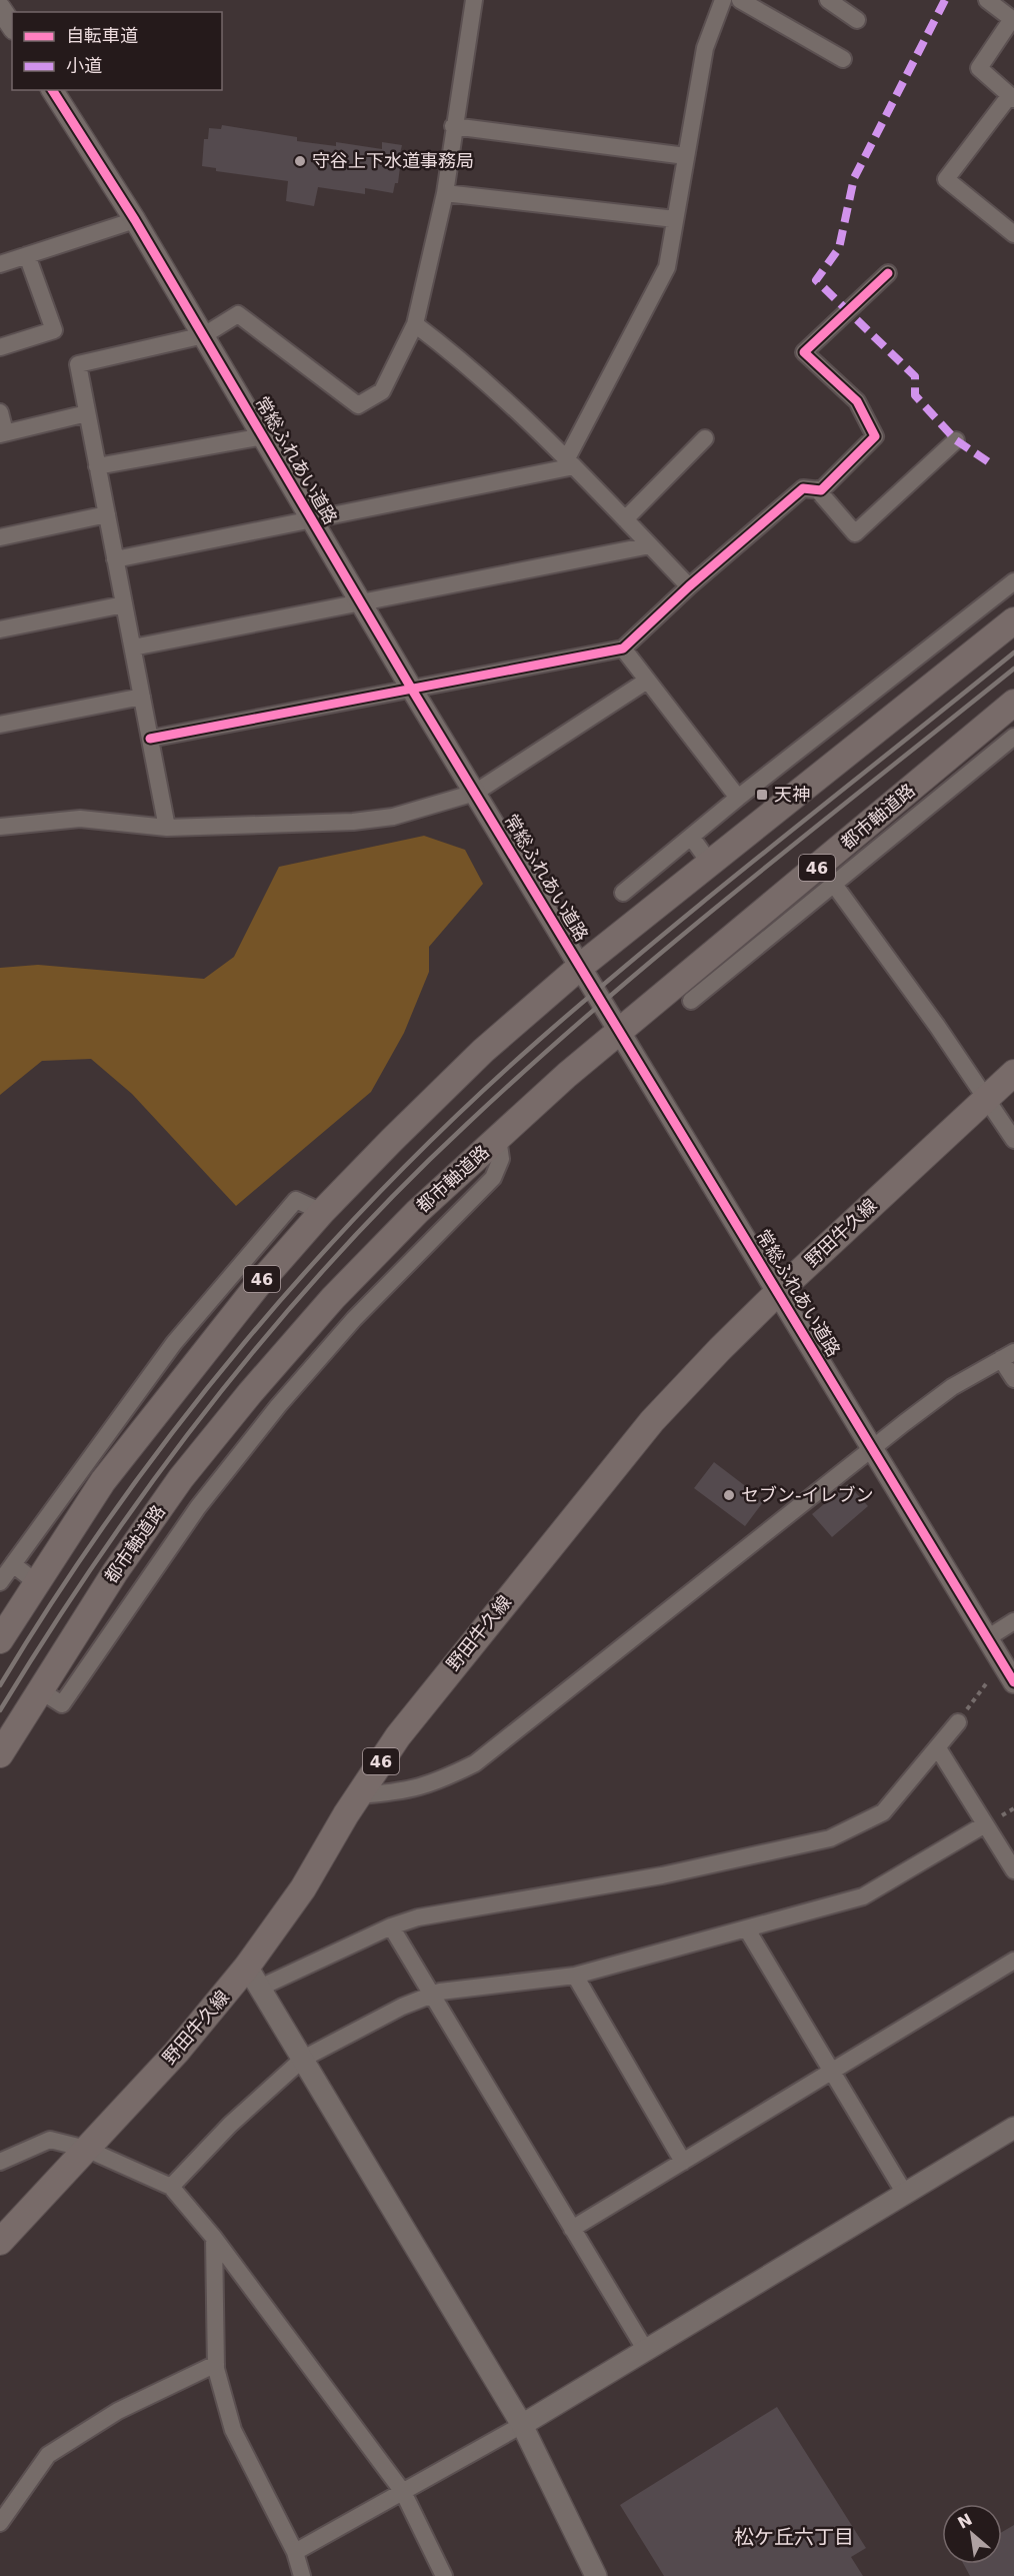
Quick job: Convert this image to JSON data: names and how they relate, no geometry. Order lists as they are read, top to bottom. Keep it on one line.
{"streets":{"main road":["都市軸道路","46","野田牛久線"],"street":["常総ふれあい道路"]},"crossings":[["常総ふれあい道路","都市軸道路"],["常総ふれあい道路","46"],["常総ふれあい道路","野田牛久線"]],"districts":["松ケ丘六丁目"],"places":{"other":["守谷上下水道事務局","セブン-イレブン"],"transit":["天神"]},"legend":["自転車道","小道"],"north":"top left"}
